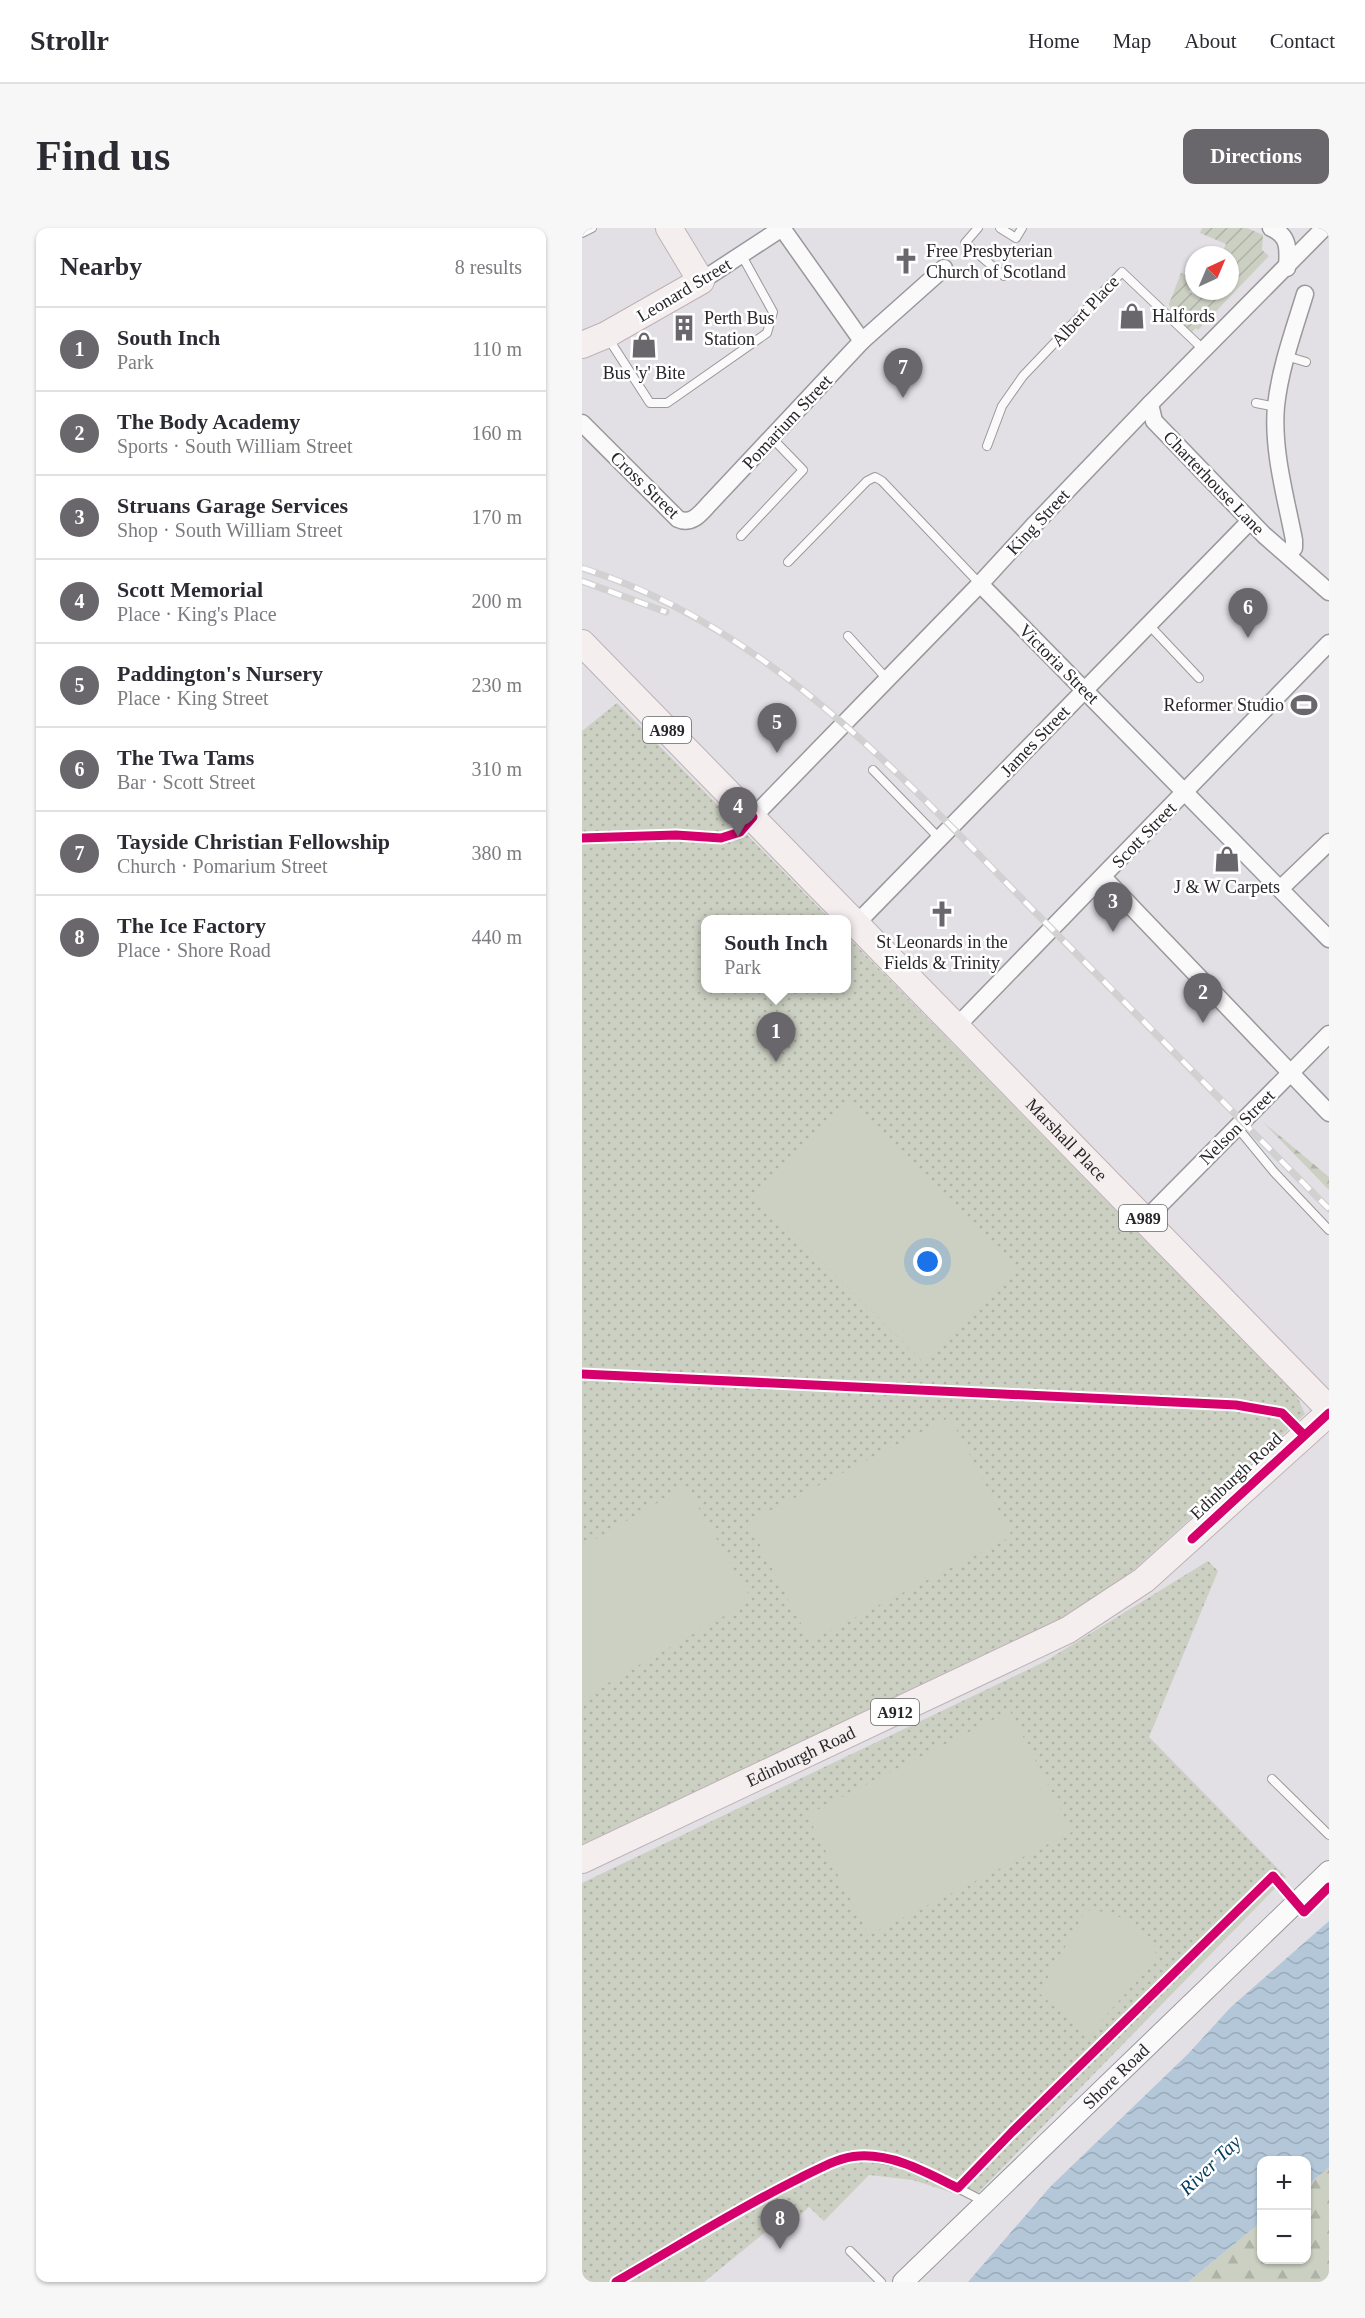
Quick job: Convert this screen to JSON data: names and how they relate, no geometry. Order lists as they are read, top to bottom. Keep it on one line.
{"streets":{"main road":["Leonard Street","A989","Marshall Place","Edinburgh Road","A912"],"street":["Pomarium Street","Charterhouse Lane","Cross Street","King Street","Victoria Street","James Street","Scott Street","Nelson Street","Shore Road"],"lane":["Albert Place"]},"crossings":[["Albert Place","King Street"],["Pomarium Street","Cross Street"],["Charterhouse Lane","King Street"],["Charterhouse Lane","James Street"],["King Street","Victoria Street"],["King Street","A989"],["Victoria Street","James Street"],["Victoria Street","Scott Street"],["A989","James Street"],["A989","Scott Street"],["A989","Marshall Place"],["Scott Street","Marshall Place"],["Nelson Street","Marshall Place"],["Marshall Place","Edinburgh Road"]],"water":["River Tay"],"places":{"church":["Free Presbyterian Church of Scotland","St Leonards in the Fields & Trinity"],"shop":["Halfords","Bus 'y' Bite","J & W Carpets"],"building":["Perth Bus Station"],"sports":["Reformer Studio"]},"north":"top right","page":{"header":"Strollr","nav":["Home","Map","About","Contact"],"buttons":"Directions","title":"Find us","heading":["Nearby","8 results"],"list":[{"mark":"1","name":"South Inch","note":"Park","value":"110 m"},{"mark":"2","name":"The Body Academy","note":"Sports · South William Street","value":"160 m"},{"mark":"3","name":"Struans Garage Services","note":"Shop · South William Street","value":"170 m"},{"mark":"4","name":"Scott Memorial","note":"Place · King's Place","value":"200 m"},{"mark":"5","name":"Paddington's Nursery","note":"Place · King Street","value":"230 m"},{"mark":"6","name":"The Twa Tams","note":"Bar · Scott Street","value":"310 m"},{"mark":"7","name":"Tayside Christian Fellowship","note":"Church · Pomarium Street","value":"380 m"},{"mark":"8","name":"The Ice Factory","note":"Place · Shore Road","value":"440 m"}],"pins":["7","6","5","4","3","2","1","8"],"popup":["South Inch","Park"],"map_buttons":["+","−"]}}
